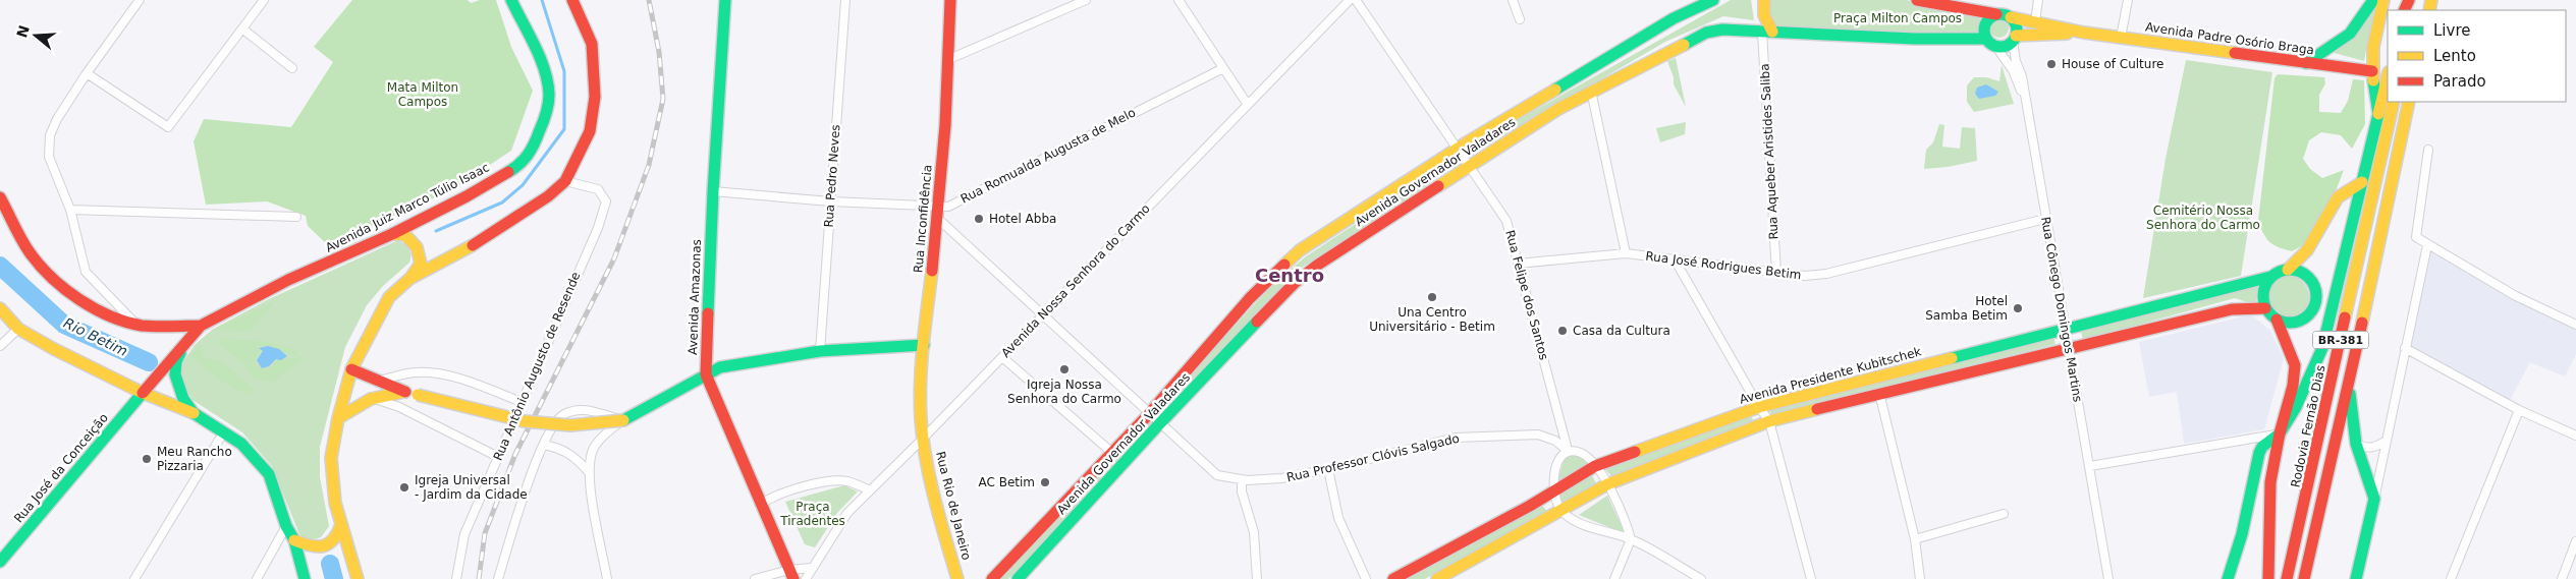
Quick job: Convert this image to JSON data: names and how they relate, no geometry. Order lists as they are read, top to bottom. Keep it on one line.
{"streets":{"main road":["Avenida Padre Osório Braga","Avenida Governador Valadares","Avenida Juiz Marco Túlio Isaac","Rua Inconfidência","Avenida Amazonas","BR-381","Avenida Presidente Kubitschek","Rodovia Fernão Dias","Rua José da Conceição","Rua Rio de Janeiro"],"street":["Rua Aqueber Aristides Saliba","Rua Romualda Augusta de Melo","Rua Pedro Neves","Rua José Rodrigues Betim","Avenida Nossa Senhora do Carmo","Rua Felipe dos Santos","Rua Cônego Domingos Martins","Rua Antônio Augusto de Resende","Rua Professor Clóvis Salgado"]},"crossings":[["Avenida Padre Osório Braga","Avenida Governador Valadares"],["Avenida Padre Osório Braga","Rua Cônego Domingos Martins"],["Rua Aqueber Aristides Saliba","Avenida Governador Valadares"],["Rua Aqueber Aristides Saliba","Rua José Rodrigues Betim"],["Rua Romualda Augusta de Melo","Rua Pedro Neves"],["Rua Romualda Augusta de Melo","Rua Inconfidência"],["Rua Romualda Augusta de Melo","Avenida Amazonas"],["Avenida Governador Valadares","Rua Felipe dos Santos"],["Avenida Governador Valadares","Rua Cônego Domingos Martins"],["Avenida Governador Valadares","Rua Professor Clóvis Salgado"],["Avenida Juiz Marco Túlio Isaac","Rua José da Conceição"],["Rua Inconfidência","Avenida Nossa Senhora do Carmo"],["Rua Inconfidência","Rua Professor Clóvis Salgado"],["Rua Inconfidência","Rua Rio de Janeiro"],["Rua José Rodrigues Betim","Rua Felipe dos Santos"],["Rua José Rodrigues Betim","Rua Cônego Domingos Martins"],["Avenida Nossa Senhora do Carmo","Rua Professor Clóvis Salgado"],["Avenida Nossa Senhora do Carmo","Rua Rio de Janeiro"],["Rua Felipe dos Santos","Rua Professor Clóvis Salgado"],["Rua Cônego Domingos Martins","Avenida Presidente Kubitschek"],["Avenida Presidente Kubitschek","Rodovia Fernão Dias"],["Avenida Presidente Kubitschek","Rua Professor Clóvis Salgado"]],"districts":["Centro"],"water":["Rio Betim"],"parks":["Praça Milton Campos","Mata Milton Campos","Cemitério Nossa Senhora do Carmo","Praça Tiradentes"],"places":["House of Culture","Hotel Abba","Una Centro Universitário - Betim","Hotel Samba Betim","Casa da Cultura","Igreja Nossa Senhora do Carmo","Meu Rancho Pizzaria","AC Betim","Igreja Universal - Jardim da Cidade"],"legend":["Livre","Lento","Parado"],"north":"left"}
